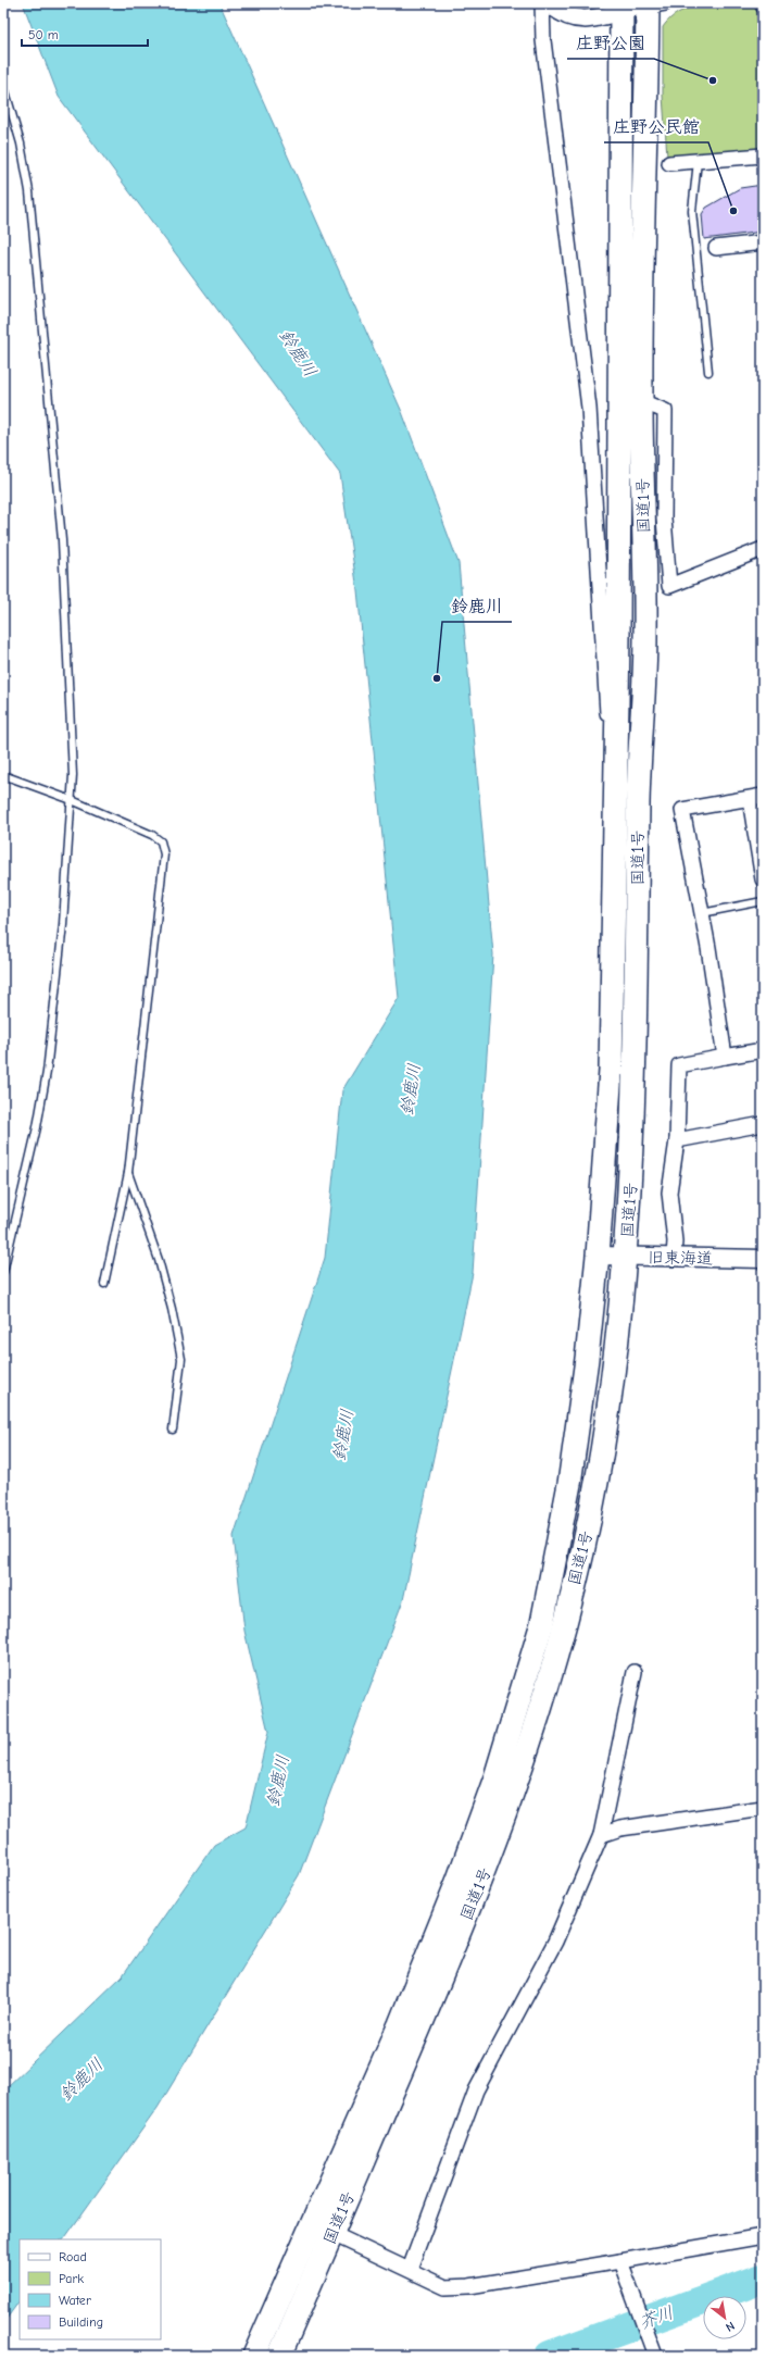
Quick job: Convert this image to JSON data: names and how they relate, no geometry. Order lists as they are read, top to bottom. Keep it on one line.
{"streets":{"highway":["国道1号"],"street":["旧東海道"]},"crossings":[["国道1号","旧東海道"]],"water":["鈴鹿川","芥川"],"places":["庄野公園","庄野公民館","鈴鹿川"],"legend":["Road","Park","Water","Building"],"scale_bar":"50 m","north":"bottom right"}
